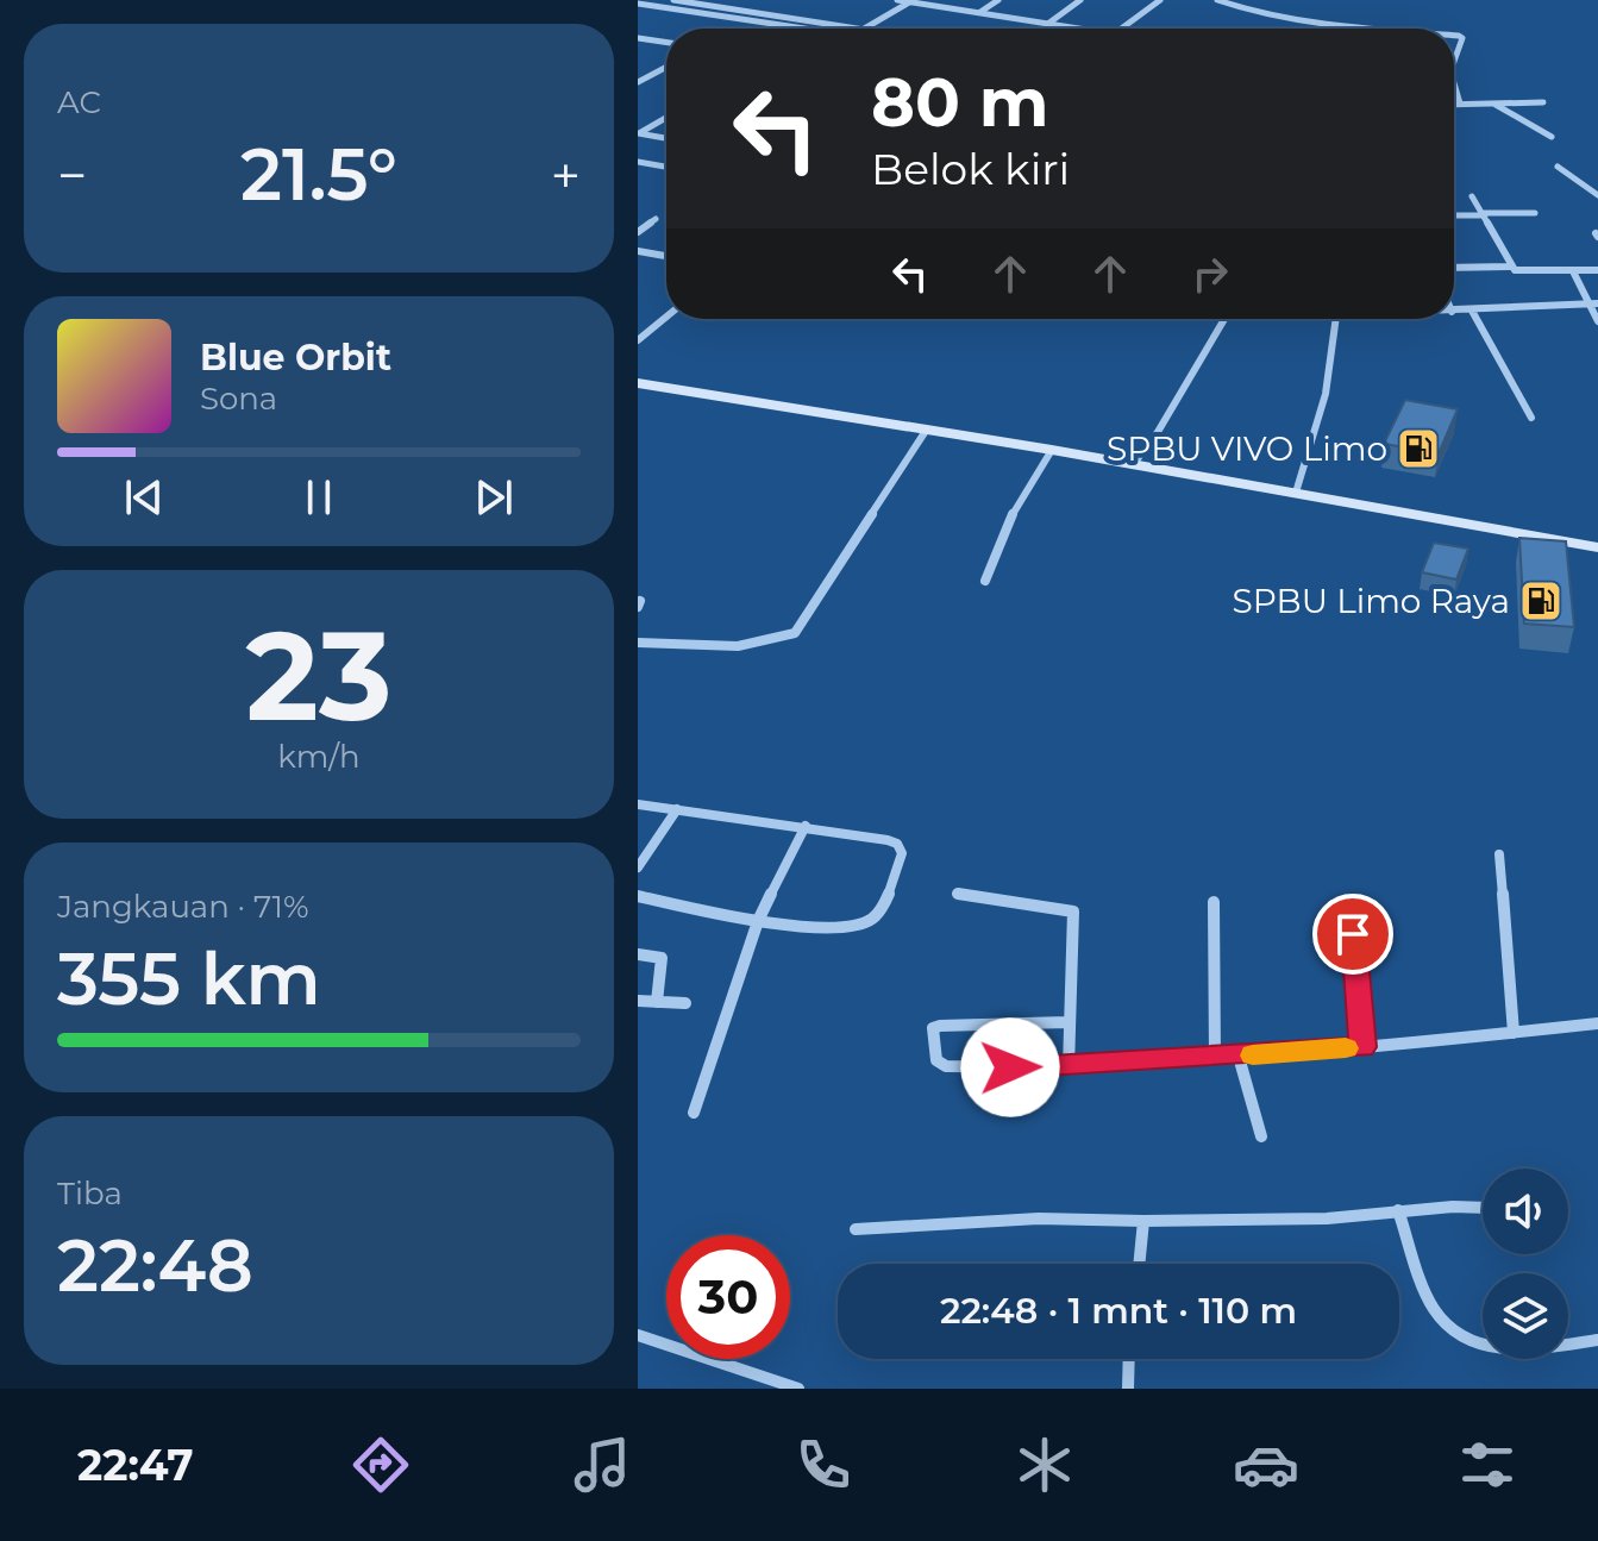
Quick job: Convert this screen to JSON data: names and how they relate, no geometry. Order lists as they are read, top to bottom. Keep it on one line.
{"places":{"fuel station":["SPBU VIVO Limo","SPBU Limo Raya"]},"page":{"tile":["AC",["23","km/h"],["Jangkauan · 71%","355 km"],["Tiba","22:48"]],"turn":["80 m","Belok kiri"],"heat":["−","21.5°","+"],"song":["Blue Orbit","Sona"],"limit":"30","trip":"22:48 · 1 mnt · 110 m","tabs":"22:47"}}
